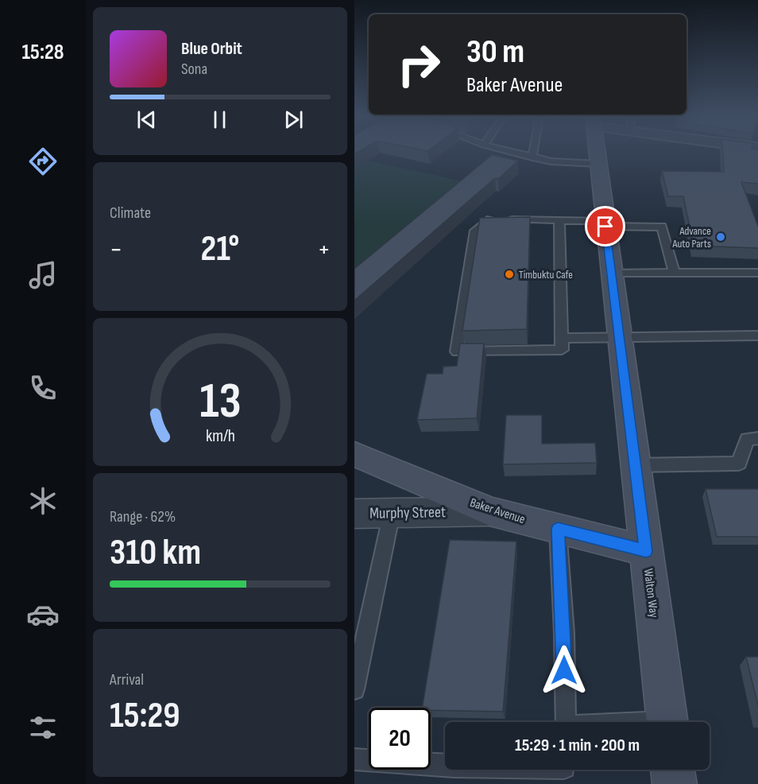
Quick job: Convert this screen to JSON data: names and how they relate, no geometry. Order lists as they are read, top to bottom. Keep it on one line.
{"streets":{"main road":["Baker Avenue","Walton Way"],"street":["Murphy Street"]},"crossings":[["Baker Avenue","Murphy Street"],["Baker Avenue","Walton Way"]],"places":["Advance Auto Parts","Timbuktu Cafe"],"page":{"tabs":"15:28","turn":["30 m","Baker Avenue"],"song":["Blue Orbit","Sona"],"tile":["Climate",["Range · 62%","310 km"],["Arrival","15:29"]],"heat":["−","21°","+"],"limit":"20","trip":"15:29 · 1 min · 200 m","gauge":["13","km/h"]}}
